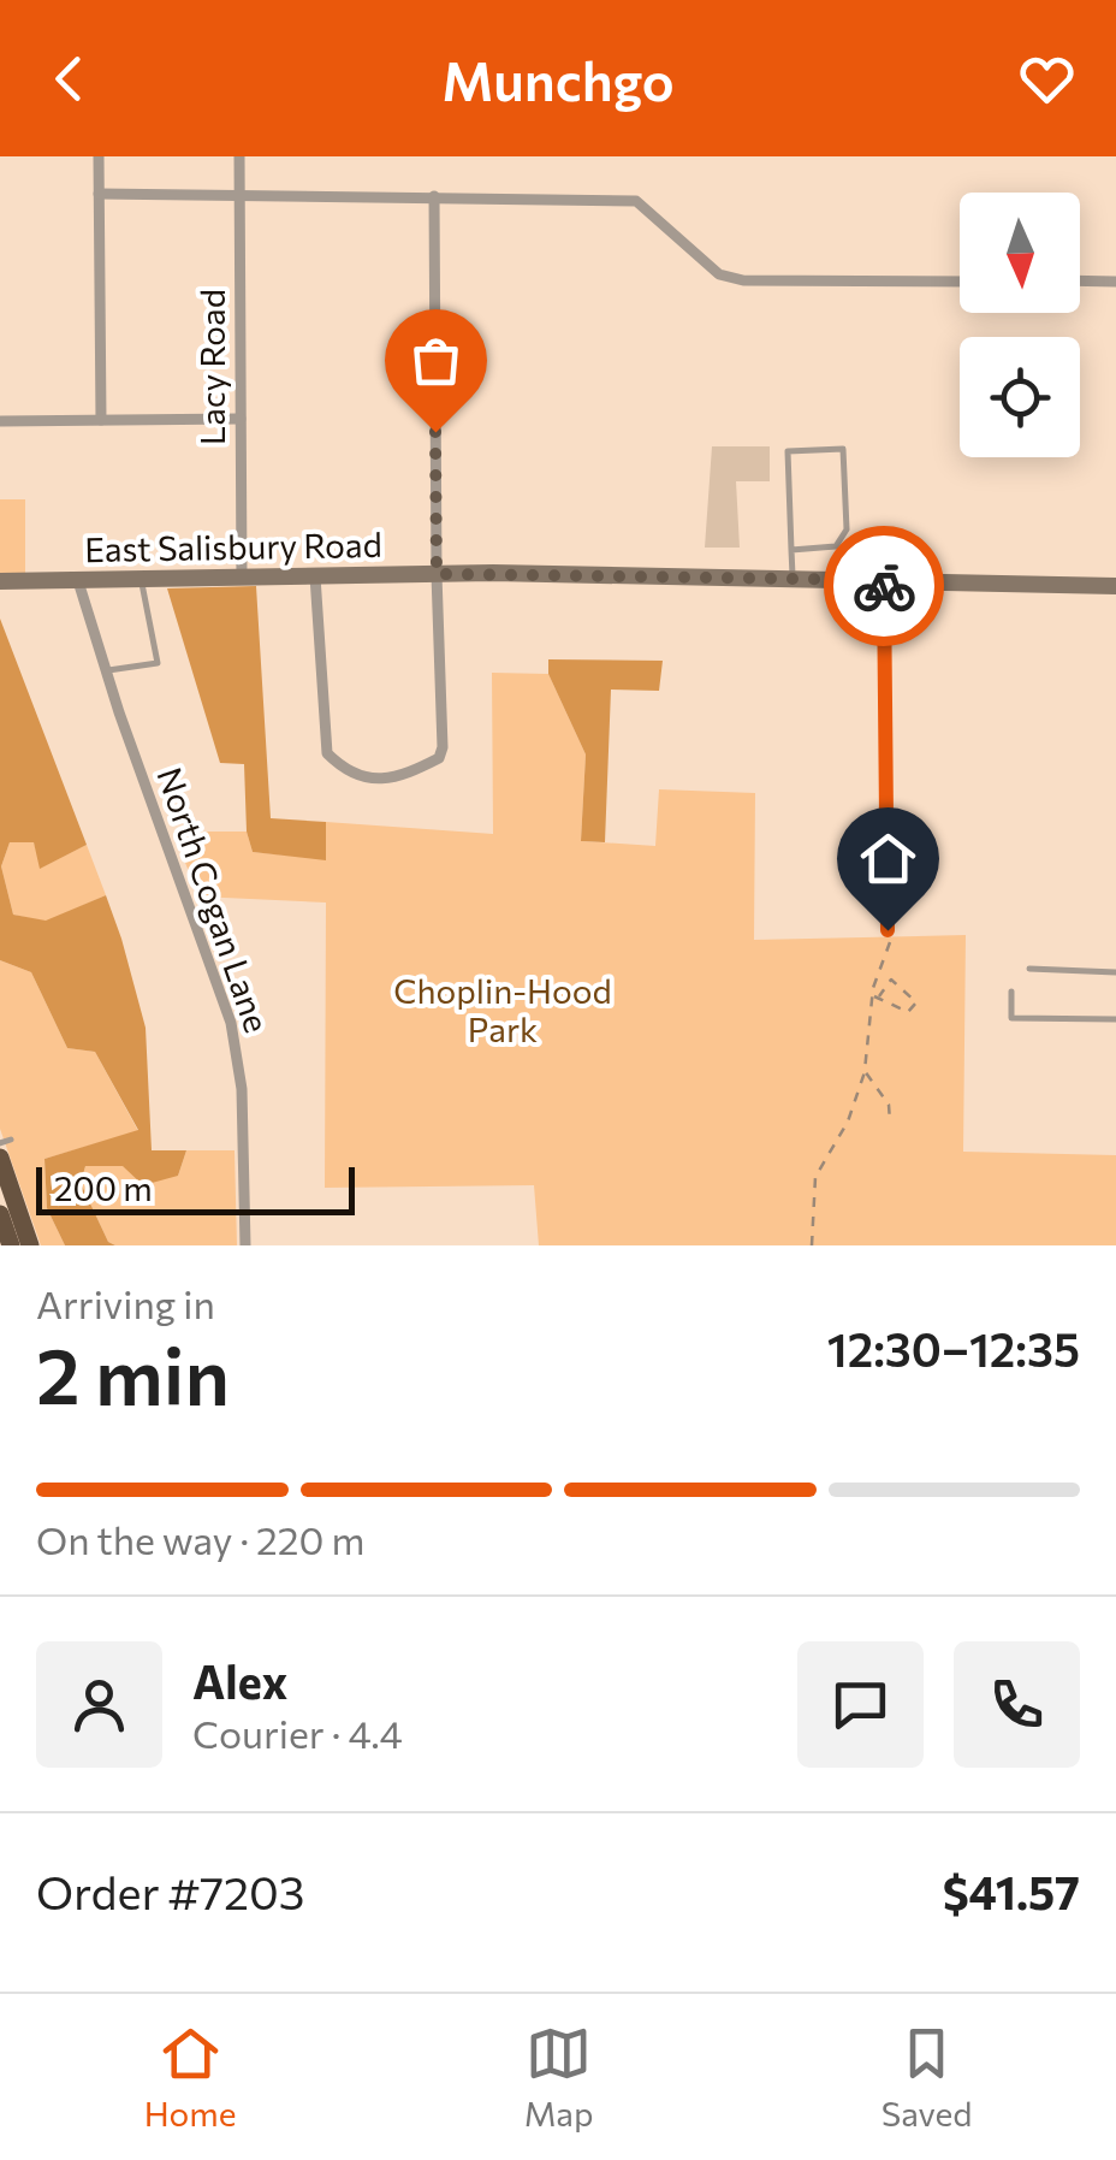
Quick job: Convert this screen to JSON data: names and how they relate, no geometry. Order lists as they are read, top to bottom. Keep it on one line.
{"streets":{"main road":["East Salisbury Road"],"street":["Lacy Road","North Cogan Lane"]},"crossings":[["Lacy Road","East Salisbury Road"],["East Salisbury Road","North Cogan Lane"]],"parks":["Choplin-Hood Park"],"scale_bar":"200 m","north":"bottom","page":{"header":"Munchgo","scale":"200 m","heading":["2 min","Arriving in","12:30–12:35"],"panel":["Alex","Courier · 4.4","Order #7203","$41.57"],"bar":"On the way · 220 m","tabs":["Home","Map","Saved"]}}
